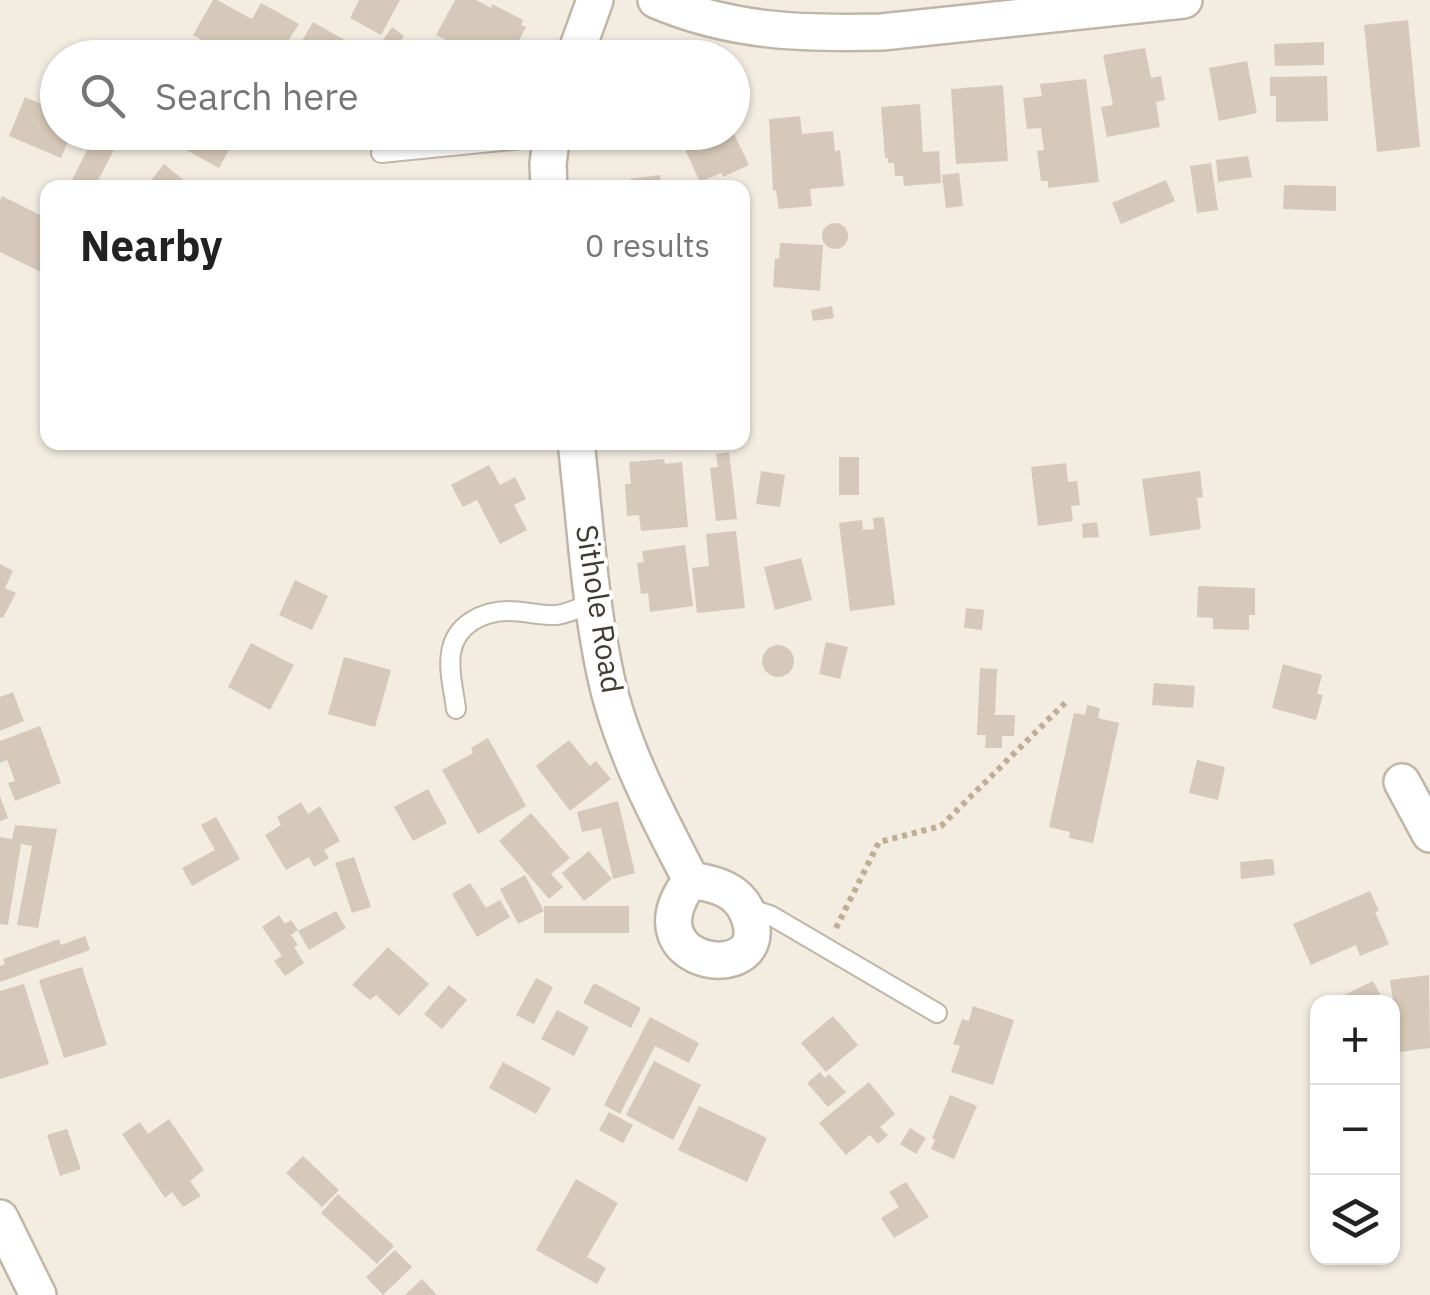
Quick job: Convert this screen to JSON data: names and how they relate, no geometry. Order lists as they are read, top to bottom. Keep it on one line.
{"streets":{"street":["Sithole Road"]},"page":{"search":"Search here","heading":["Nearby","0 results"],"map_buttons":["+","−"]}}
